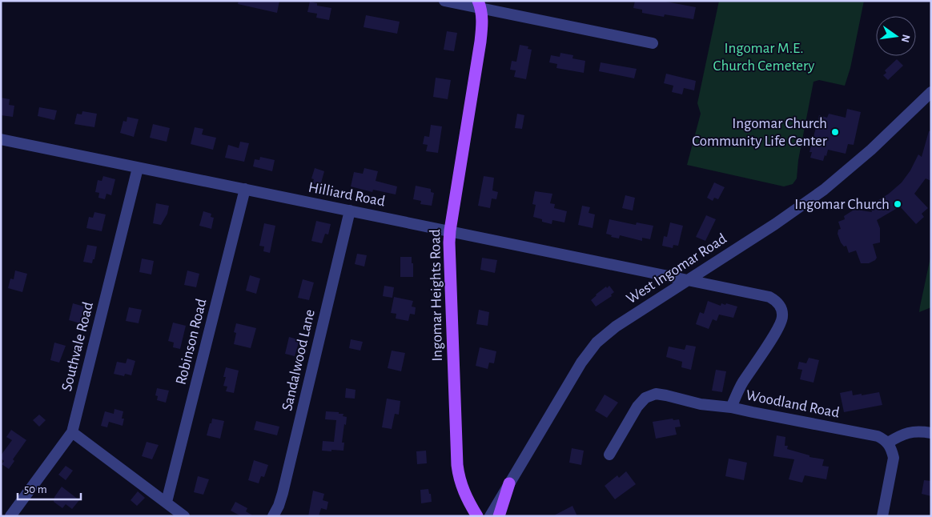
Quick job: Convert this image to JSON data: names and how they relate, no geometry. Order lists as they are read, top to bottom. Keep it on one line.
{"streets":{"main road":["Ingomar Heights Road"],"street":["Hilliard Road","West Ingomar Road","Robinson Road","Southvale Road","Sandalwood Lane","Woodland Road"]},"crossings":[["Hilliard Road","West Ingomar Road"],["Hilliard Road","Ingomar Heights Road"],["Hilliard Road","Robinson Road"],["Hilliard Road","Southvale Road"],["Hilliard Road","Sandalwood Lane"],["Hilliard Road","Woodland Road"],["West Ingomar Road","Woodland Road"]],"parks":["Ingomar M.E. Church Cemetery"],"places":["Ingomar Church Community Life Center","Ingomar Church"],"scale_bar":"50 m","north":"right"}
